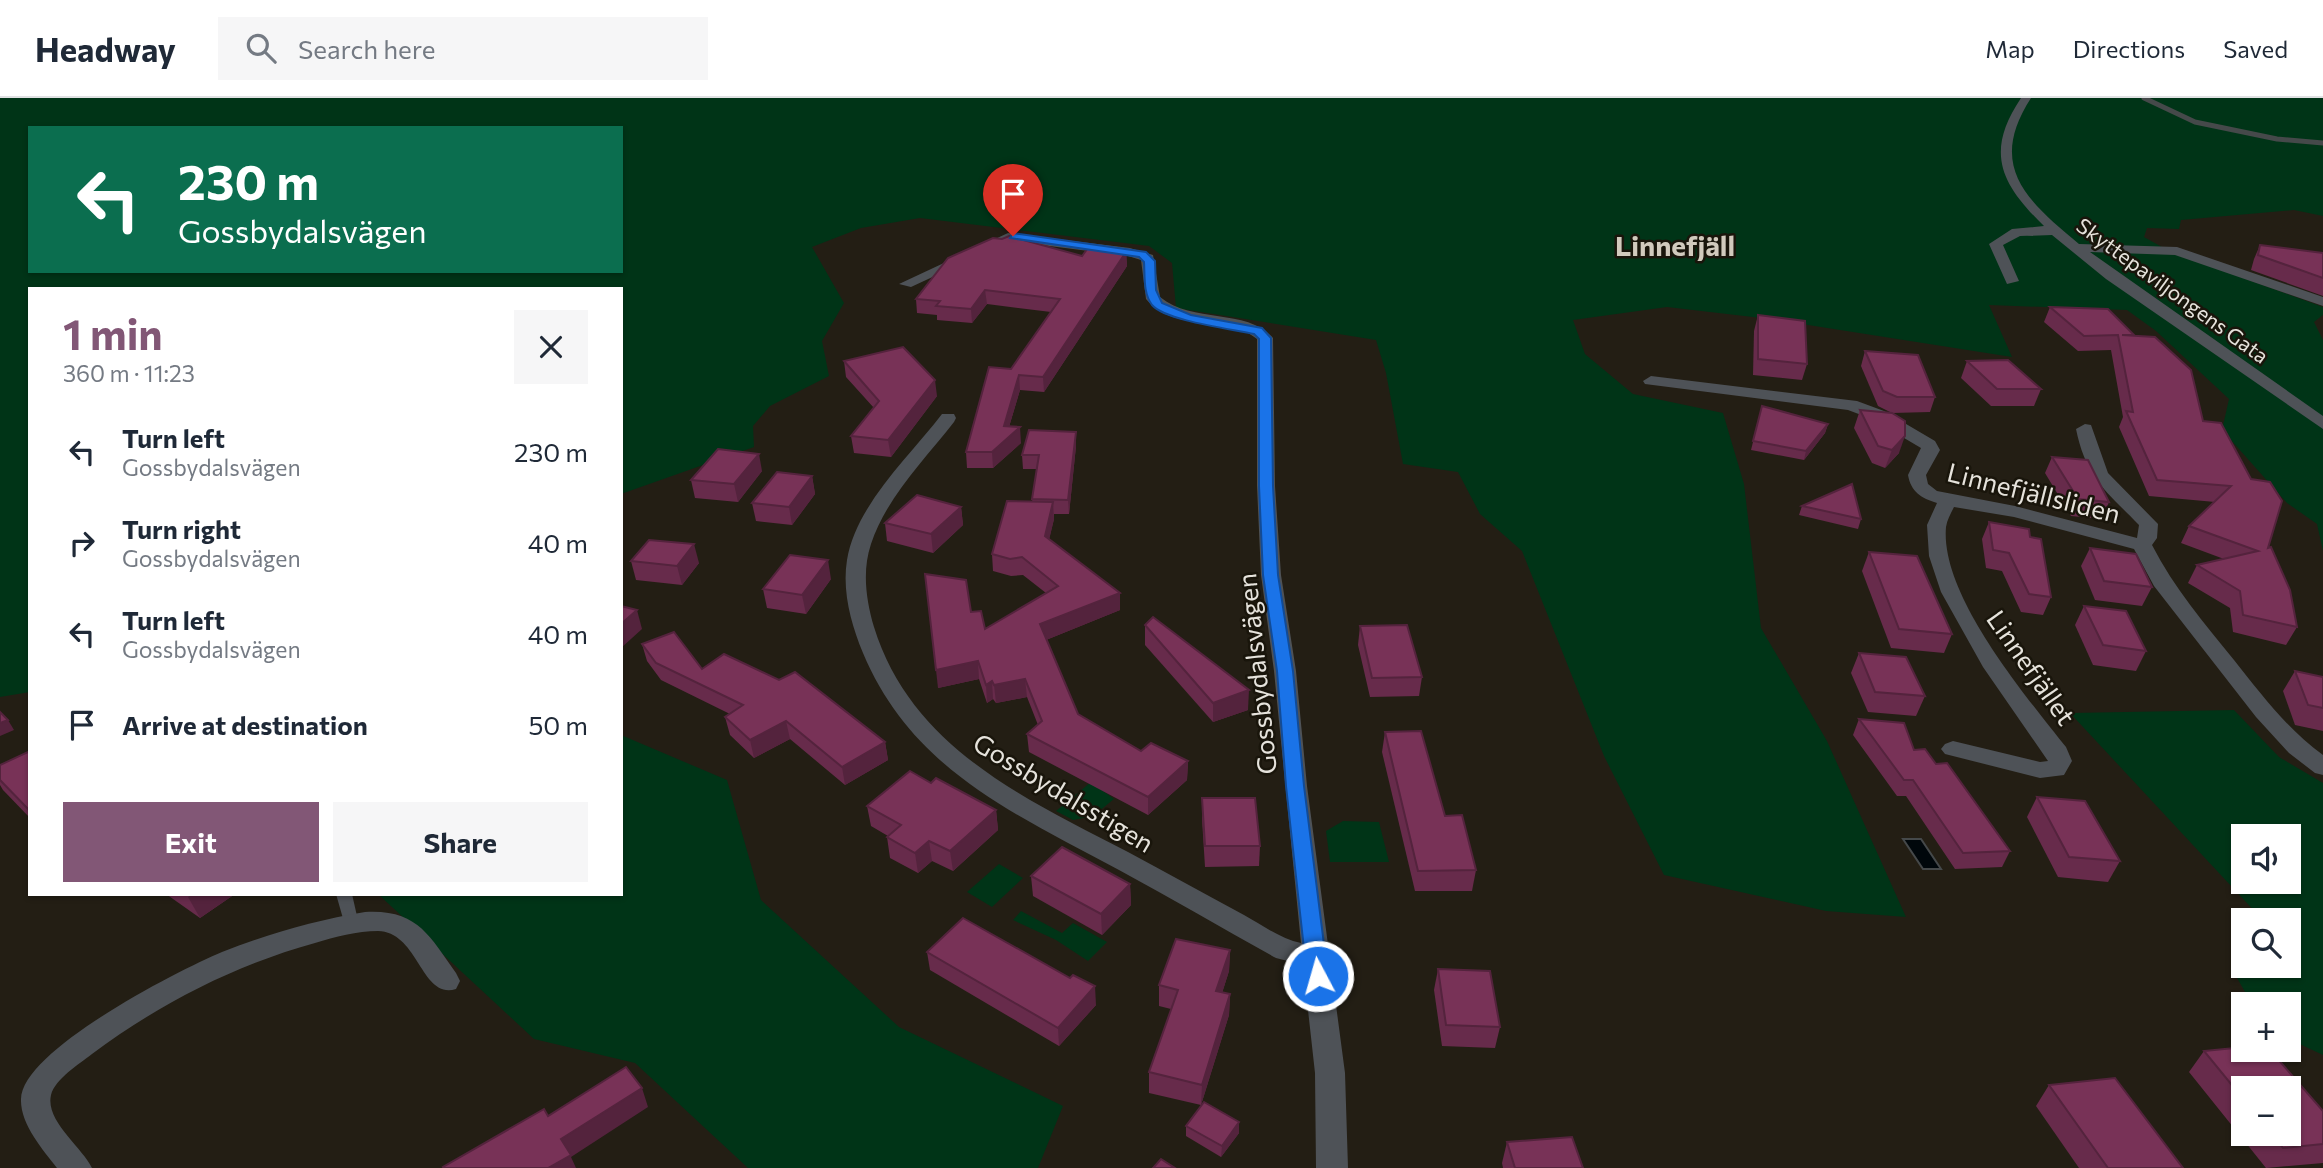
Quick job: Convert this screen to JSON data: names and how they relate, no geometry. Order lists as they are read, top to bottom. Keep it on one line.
{"streets":{"street":["Skyttepaviljongens Gata","Linnefjällsliden","Linnefjället","Gossbydalsvägen","Gossbydalsstigen"]},"crossings":[["Linnefjällsliden","Linnefjället"],["Gossbydalsvägen","Gossbydalsstigen"]],"districts":["Linnefjäll"],"page":{"header":"Headway","search":"Search here","nav":["Map","Directions","Saved"],"turn":["230 m","Gossbydalsvägen"],"heading":["1 min","360 m · 11:23"],"list":[{"name":"Turn left","note":"Gossbydalsvägen","value":"230 m"},{"name":"Turn right","note":"Gossbydalsvägen","value":"40 m"},{"name":"Turn left","note":"Gossbydalsvägen","value":"40 m"},{"name":"Arrive at destination","value":"50 m"}],"buttons":["Exit","Share"],"map_buttons":["+","−"]}}
